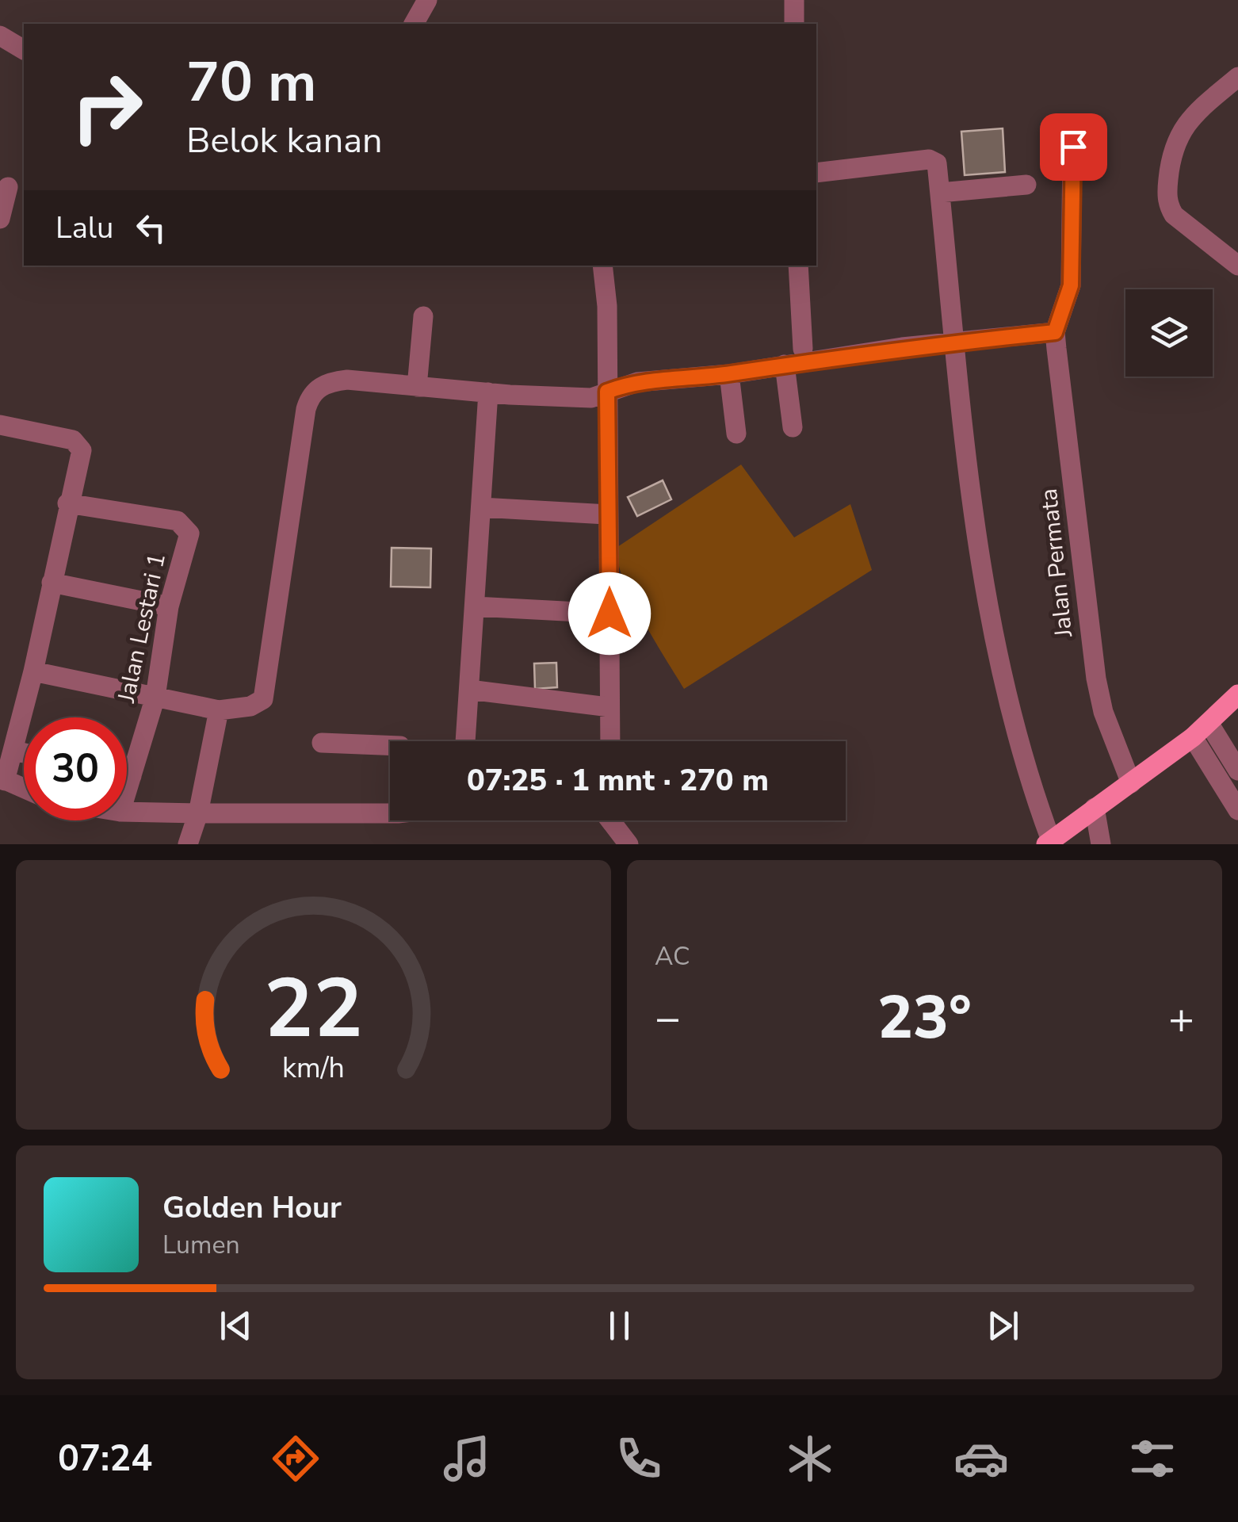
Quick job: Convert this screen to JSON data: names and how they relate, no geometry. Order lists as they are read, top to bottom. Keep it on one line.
{"streets":{"street":["Jalan Permata","Jalan Lestari 1"]},"page":{"turn":["70 m","Belok kanan"],"then":"Lalu","limit":"30","trip":"07:25 · 1 mnt · 270 m","tile":"AC","heat":["−","23°","+"],"song":["Golden Hour","Lumen"],"tabs":"07:24","gauge":["22","km/h"]}}
